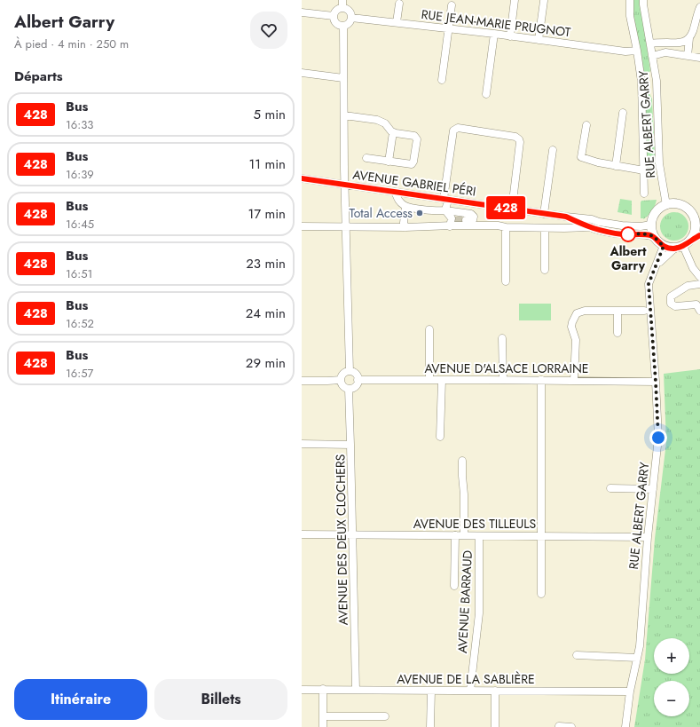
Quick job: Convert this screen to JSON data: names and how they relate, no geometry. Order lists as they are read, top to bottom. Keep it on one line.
{"streets":{"street":["RUE JEAN-MARIE PRUGNOT","RUE ALBERT GARRY","AVENUE GABRIEL PÉRI","AVENUE D'ALSACE LORRAINE","AVENUE DES TILLEULS","AVENUE DES DEUX CLOCHERS","AVENUE BARRAUD","AVENUE DE LA SABLIÈRE"]},"crossings":[["RUE JEAN-MARIE PRUGNOT","RUE ALBERT GARRY"],["RUE ALBERT GARRY","AVENUE GABRIEL PÉRI"],["RUE ALBERT GARRY","AVENUE D'ALSACE LORRAINE"],["RUE ALBERT GARRY","AVENUE DES TILLEULS"],["RUE ALBERT GARRY","AVENUE DE LA SABLIÈRE"],["AVENUE D'ALSACE LORRAINE","AVENUE DES DEUX CLOCHERS"],["AVENUE DES TILLEULS","AVENUE DES DEUX CLOCHERS"],["AVENUE DES TILLEULS","AVENUE BARRAUD"],["AVENUE DES DEUX CLOCHERS","AVENUE DE LA SABLIÈRE"],["AVENUE BARRAUD","AVENUE DE LA SABLIÈRE"]],"places":["Total Access","Albert Garry"],"lines":["bus line 428"],"page":{"heading":[["Albert Garry","À pied · 4 min · 250 m"],"Départs"],"on_map":"428","list":[{"mark":"428","name":"Bus","note":"16:33","value":"5 min"},{"mark":"428","name":"Bus","note":"16:39","value":"11 min"},{"mark":"428","name":"Bus","note":"16:45","value":"17 min"},{"mark":"428","name":"Bus","note":"16:51","value":"23 min"},{"mark":"428","name":"Bus","note":"16:52","value":"24 min"},{"mark":"428","name":"Bus","note":"16:57","value":"29 min"}],"map_buttons":["+","−"],"buttons":["Itinéraire","Billets"]}}
